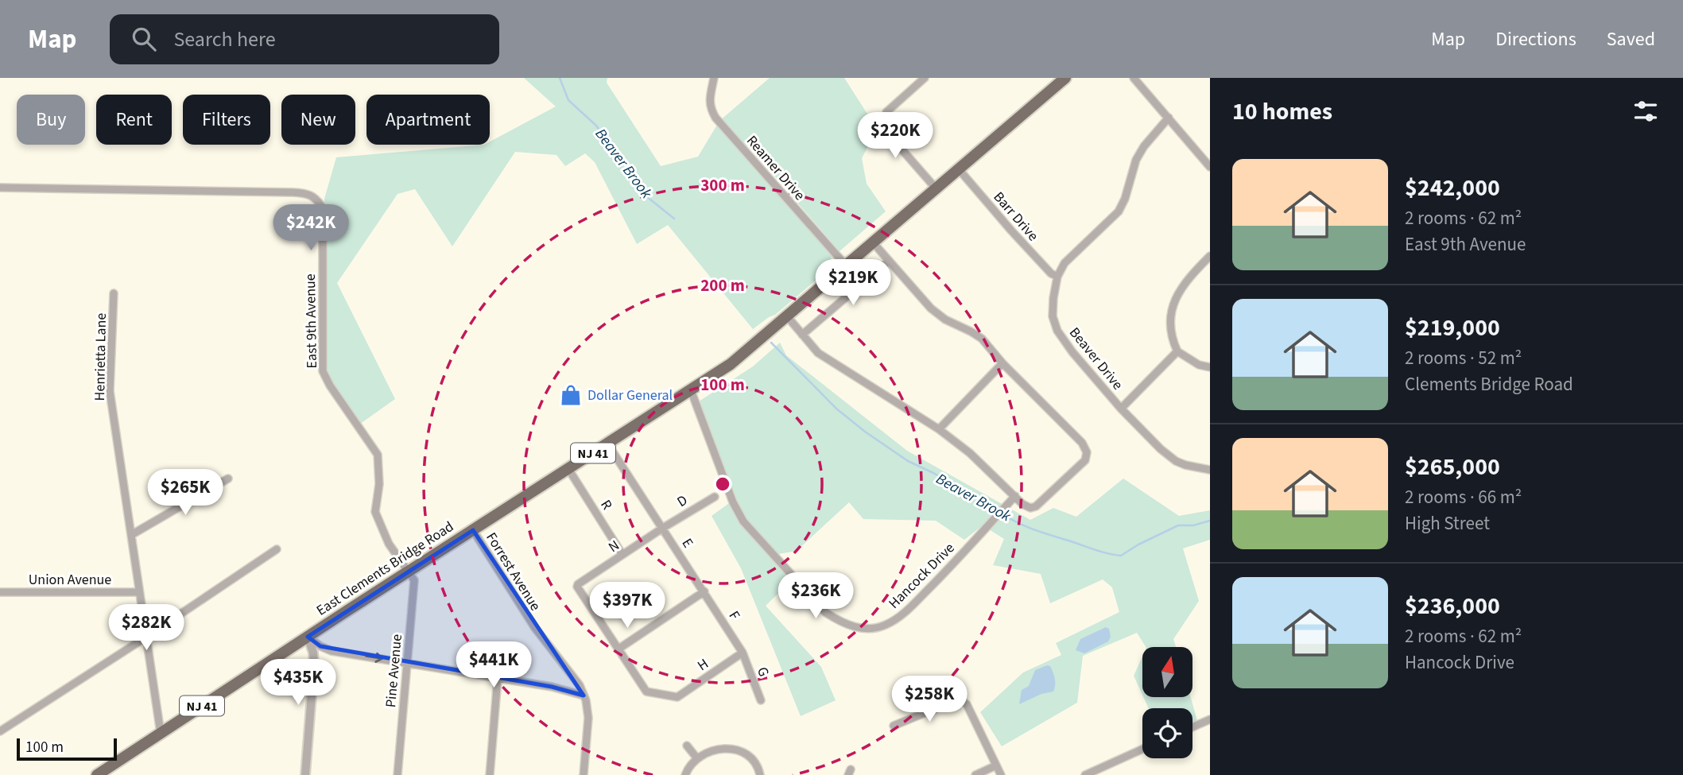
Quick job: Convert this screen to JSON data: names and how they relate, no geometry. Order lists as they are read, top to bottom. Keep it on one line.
{"streets":{"main road":["NJ 41","East Clements Bridge Road"],"street":["Reamer Drive","Barr Drive","East 9th Avenue","Henrietta Lane","Beaver Drive","D","R","E","N","Forrest Avenue","Hancock Drive","Union Avenue","F","H","Pine Avenue","G"]},"crossings":[["Reamer Drive","NJ 41"],["Barr Drive","Beaver Drive"],["Barr Drive","NJ 41"],["East 9th Avenue","East Clements Bridge Road"],["East 9th Avenue","Pine Avenue"],["Henrietta Lane","East Clements Bridge Road"],["Henrietta Lane","Union Avenue"],["NJ 41","East Clements Bridge Road"],["NJ 41","Hancock Drive"],["D","E"],["D","N"],["R","N"],["R","East Clements Bridge Road"],["E","N"],["E","F"],["N","H"],["East Clements Bridge Road","Forrest Avenue"],["East Clements Bridge Road","Hancock Drive"],["East Clements Bridge Road","Pine Avenue"],["F","H"],["F","G"],["H","G"]],"water":["Beaver Brook"],"places":{"shop":["Dollar General"]},"scale_bar":"100 m","north":"top","page":{"header":"Map","search":"Search here","nav":["Map","Directions","Saved"],"heading":"10 homes","chip":["Buy","Rent","Filters","New","Apartment"],"price":["$220K","$242K","$219K","$265K","$236K","$397K","$282K","$441K","$435K","$258K"],"list":[{"name":"$242,000","note":"2 rooms · 62 m² · East 9th Avenue"},{"name":"$219,000","note":"2 rooms · 52 m² · Clements Bridge Road"},{"name":"$265,000","note":"2 rooms · 66 m² · High Street"},{"name":"$236,000","note":"2 rooms · 62 m² · Hancock Drive"}],"scale":"100 m"},"rings":["300 m","200 m","100 m"]}
